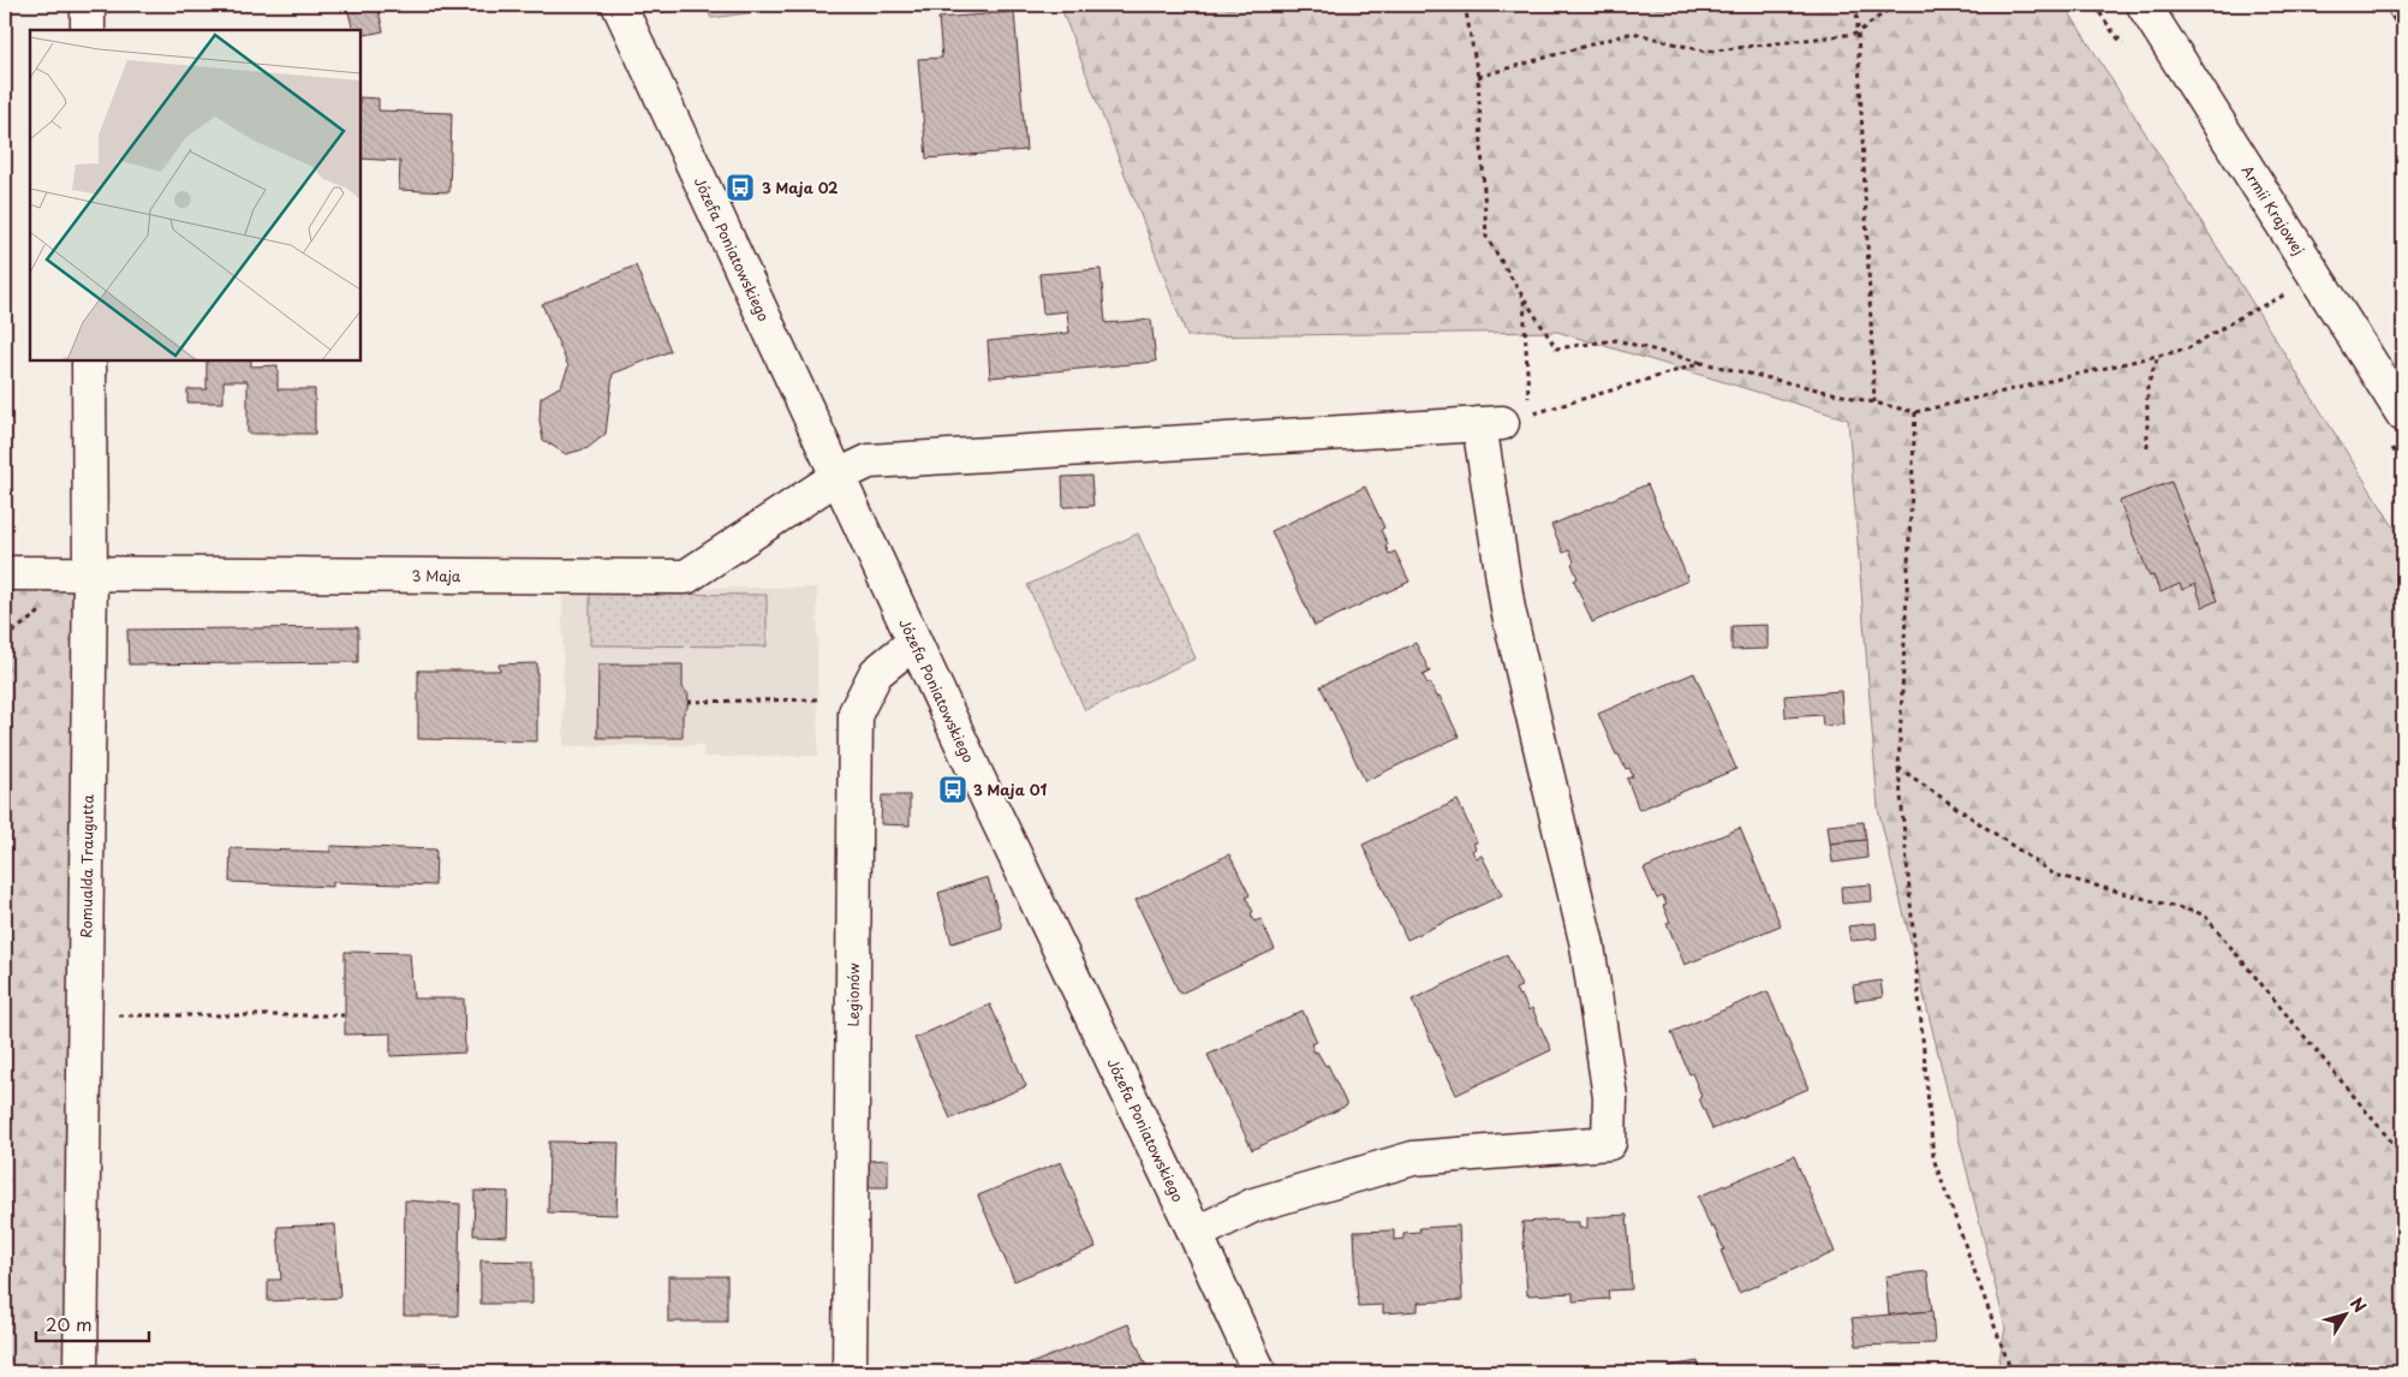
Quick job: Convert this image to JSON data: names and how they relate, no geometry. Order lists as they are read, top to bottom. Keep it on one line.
{"streets":{"street":["Armii Krajowej","Józefa Poniatowskiego","3 Maja","Romualda Traugutta","Legionów"]},"crossings":[["Józefa Poniatowskiego","3 Maja"],["Józefa Poniatowskiego","Legionów"],["3 Maja","Romualda Traugutta"]],"places":{"bus stop":["3 Maja 02","3 Maja 01"]},"scale_bar":"20 m","north":"top right"}
